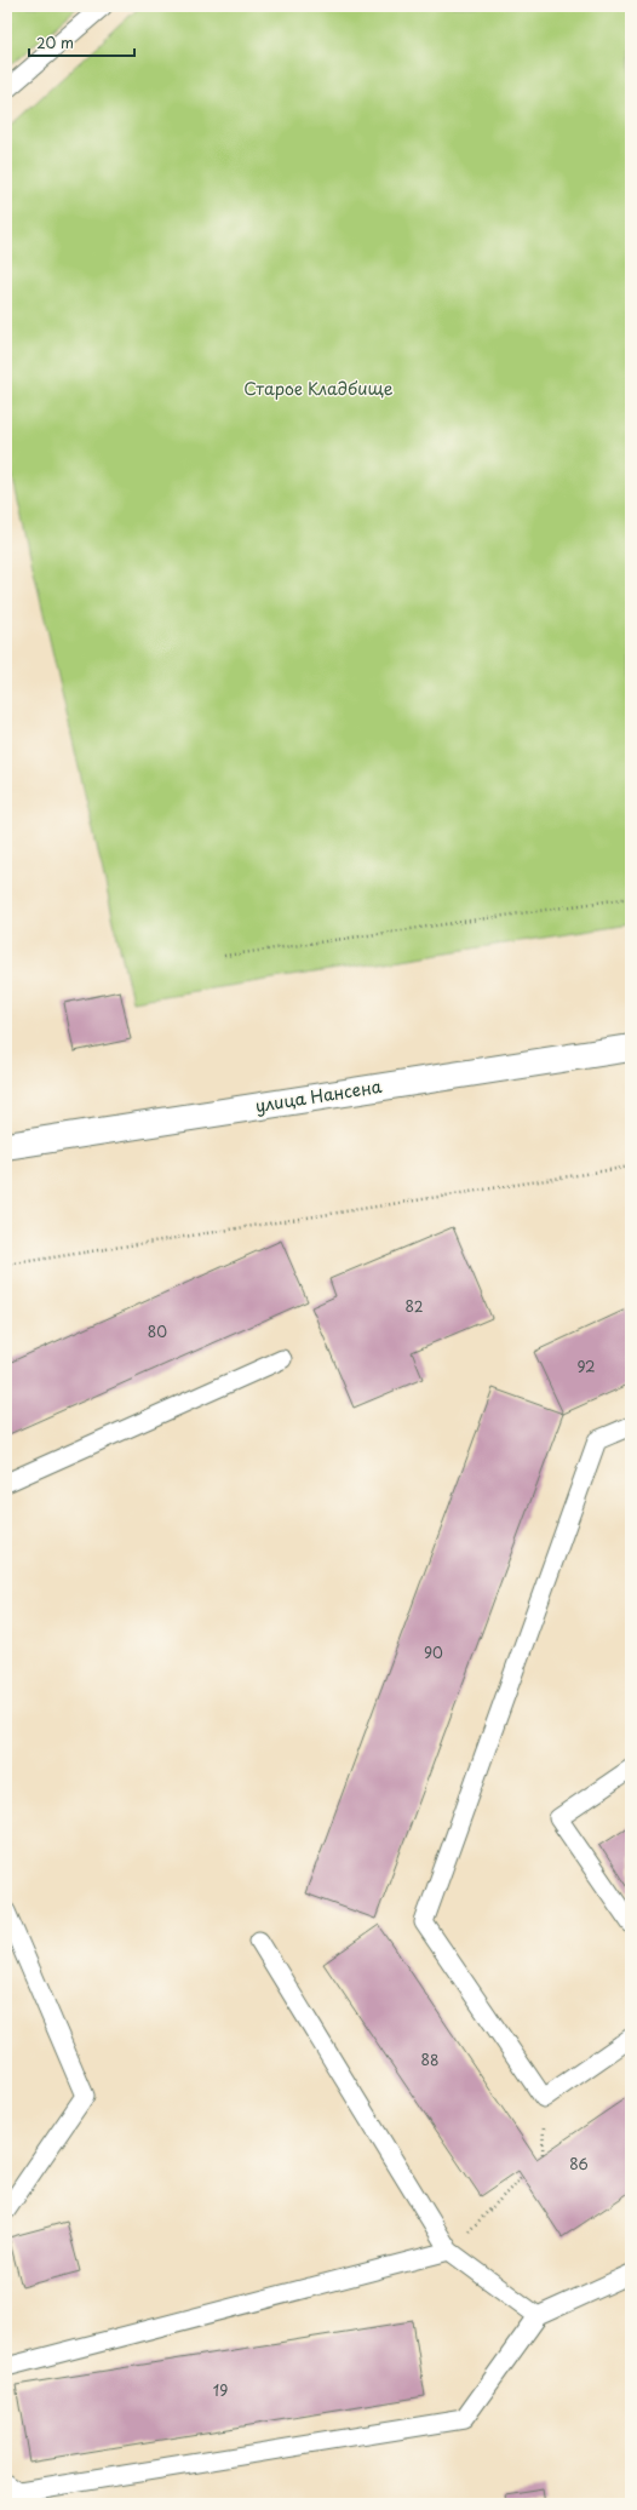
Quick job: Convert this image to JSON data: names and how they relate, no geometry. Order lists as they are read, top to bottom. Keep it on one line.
{"streets":{"street":["улица Нансена"]},"parks":["Старое Кладбище"],"house_numbers":["82","80","92","90","88","86","19"],"scale_bar":"20 m"}
